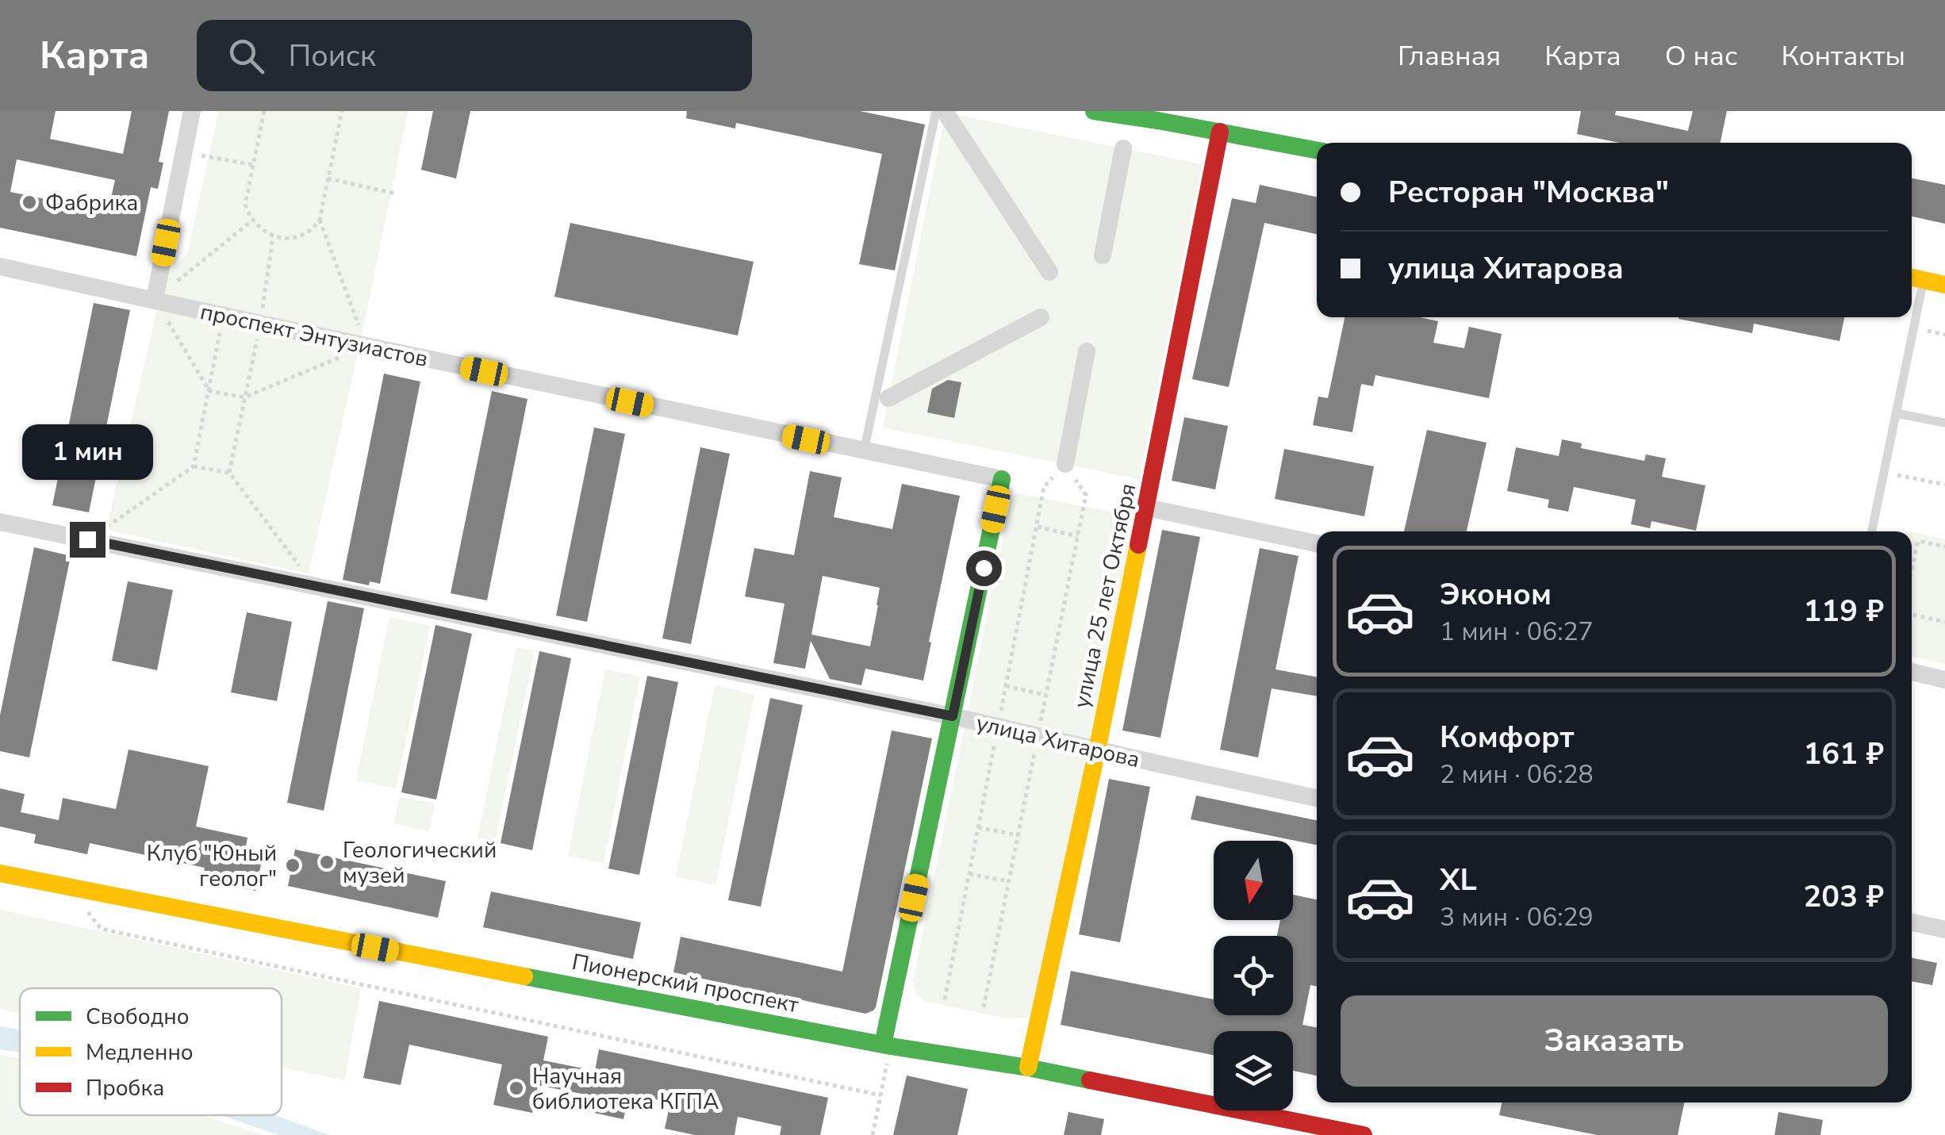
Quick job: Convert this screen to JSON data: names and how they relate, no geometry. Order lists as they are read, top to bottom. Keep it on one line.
{"streets":{"street":["проспект Энтузиастов","улица 25 лет Октября","улица Хитарова","Пионерский проспект"]},"crossings":[["проспект Энтузиастов","улица Хитарова"],["улица 25 лет Октября","улица Хитарова"],["улица 25 лет Октября","Пионерский проспект"]],"places":["Фабрика","Геологический музей","Клуб \"Юный геолог\"","Научная библиотека КГПА"],"legend":["Свободно","Медленно","Пробка"],"north":"bottom","page":{"header":"Карта","search":"Поиск","nav":["Главная","Карта","О нас","Контакты"],"banner":["Ресторан \"Москва\"","улица Хитарова"],"bubble":"1 мин","list":[{"name":"Эконом","note":"1 мин · 06:27","value":"119 ₽"},{"name":"Комфорт","note":"2 мин · 06:28","value":"161 ₽"},{"name":"XL","note":"3 мин · 06:29","value":"203 ₽"}],"buttons":"Заказать"}}
